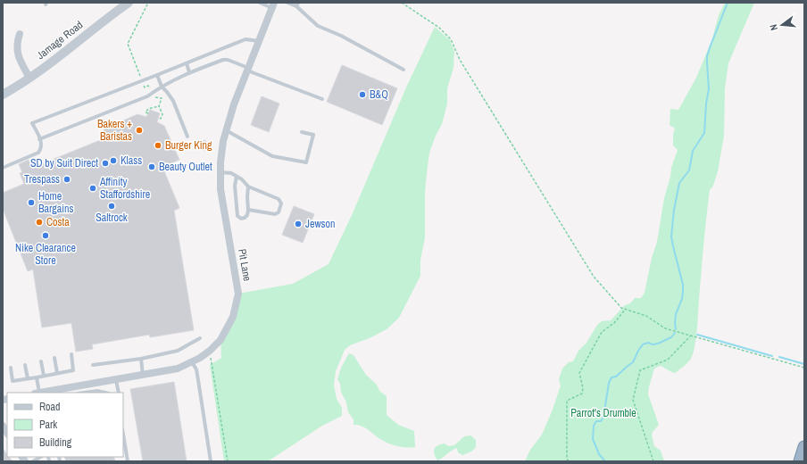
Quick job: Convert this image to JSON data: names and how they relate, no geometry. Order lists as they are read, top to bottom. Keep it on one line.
{"streets":{"street":["Jamage Road","Pit Lane"]},"parks":["Parrot's Drumble"],"places":["B&Q","Bakers + Baristas","Burger King","Klass","SD by Suit Direct","Beauty Outlet","Trespass","Affinity Staffordshire","Home Bargains","Saltrock","Costa","Jewson","Nike Clearance Store"],"legend":["Road","Park","Building"],"north":"left"}
